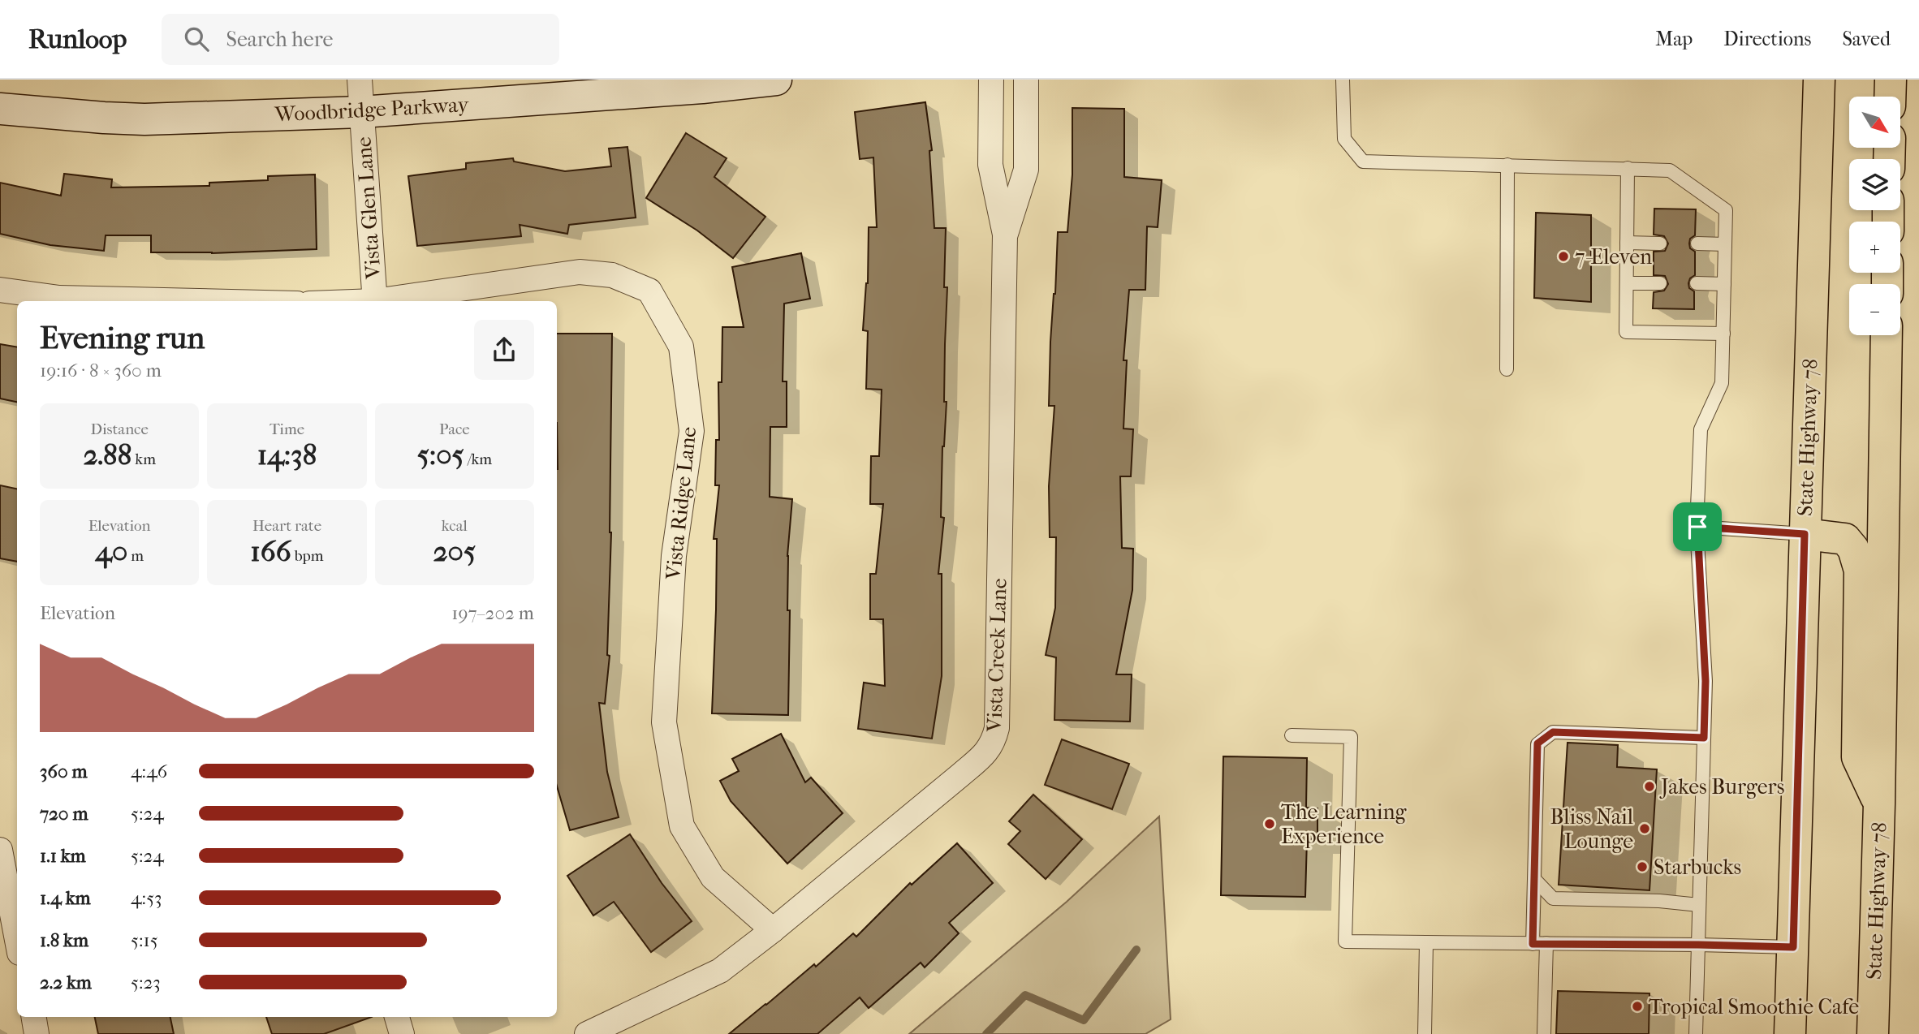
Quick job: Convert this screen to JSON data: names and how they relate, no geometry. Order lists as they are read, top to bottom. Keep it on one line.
{"streets":{"main road":["Woodbridge Parkway","State Highway 78"],"street":["Vista Glen Lane","Vista Ridge Lane","Vista Creek Lane"]},"crossings":[["Woodbridge Parkway","Vista Glen Lane"],["Vista Ridge Lane","Vista Creek Lane"]],"places":["7-Eleven","Jakes Burgers","The Learning Experience","Bliss Nail Lounge","Starbucks","Tropical Smoothie Cafe"],"north":"bottom right","page":{"header":"Runloop","search":"Search here","nav":["Map","Directions","Saved"],"map_buttons":["+","−"],"heading":["Evening run","19:16 · 8 × 360 m"],"stats":[["Distance","2.88 km"],["Time","14:38"],["Pace","5:05 /km"],["Elevation","40 m"],["Heart rate","166 bpm"],["kcal","205"]],"chart":["Elevation","197–202 m"],"list":[{"name":"360 m","note":"4:46"},{"name":"720 m","note":"5:24"},{"name":"1.1 km","note":"5:24"},{"name":"1.4 km","note":"4:53"},{"name":"1.8 km","note":"5:15"},{"name":"2.2 km","note":"5:23"}]}}
